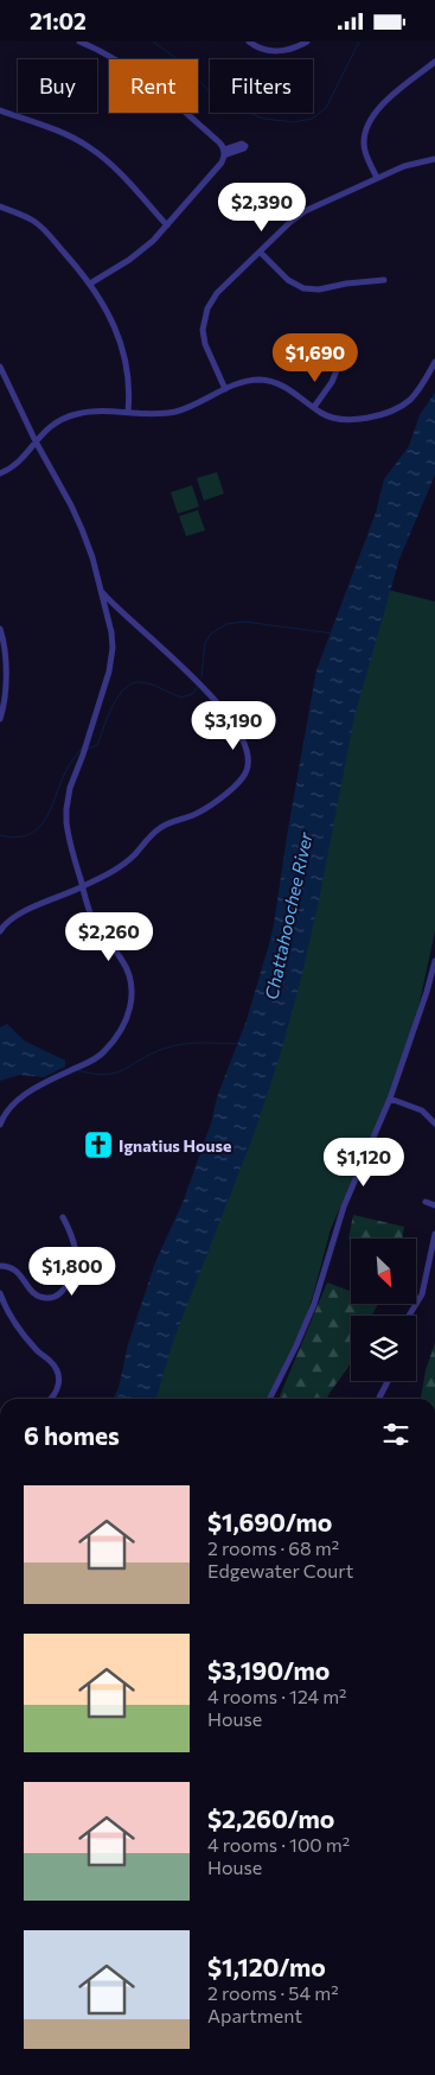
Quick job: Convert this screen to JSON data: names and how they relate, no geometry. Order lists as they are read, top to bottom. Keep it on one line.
{"water":["Chattahoochee River"],"places":{"church":["Ignatius House"]},"north":"bottom right","page":{"status":"21:02","chip":["Buy","Rent","Filters"],"price":["$2,390","$1,690","$3,190","$2,260","$1,120","$1,800"],"heading":"6 homes","list":[{"name":"$1,690/mo","note":"2 rooms · 68 m² · Edgewater Court"},{"name":"$3,190/mo","note":"4 rooms · 124 m² · House"},{"name":"$2,260/mo","note":"4 rooms · 100 m² · House"},{"name":"$1,120/mo","note":"2 rooms · 54 m² · Apartment"}]}}
